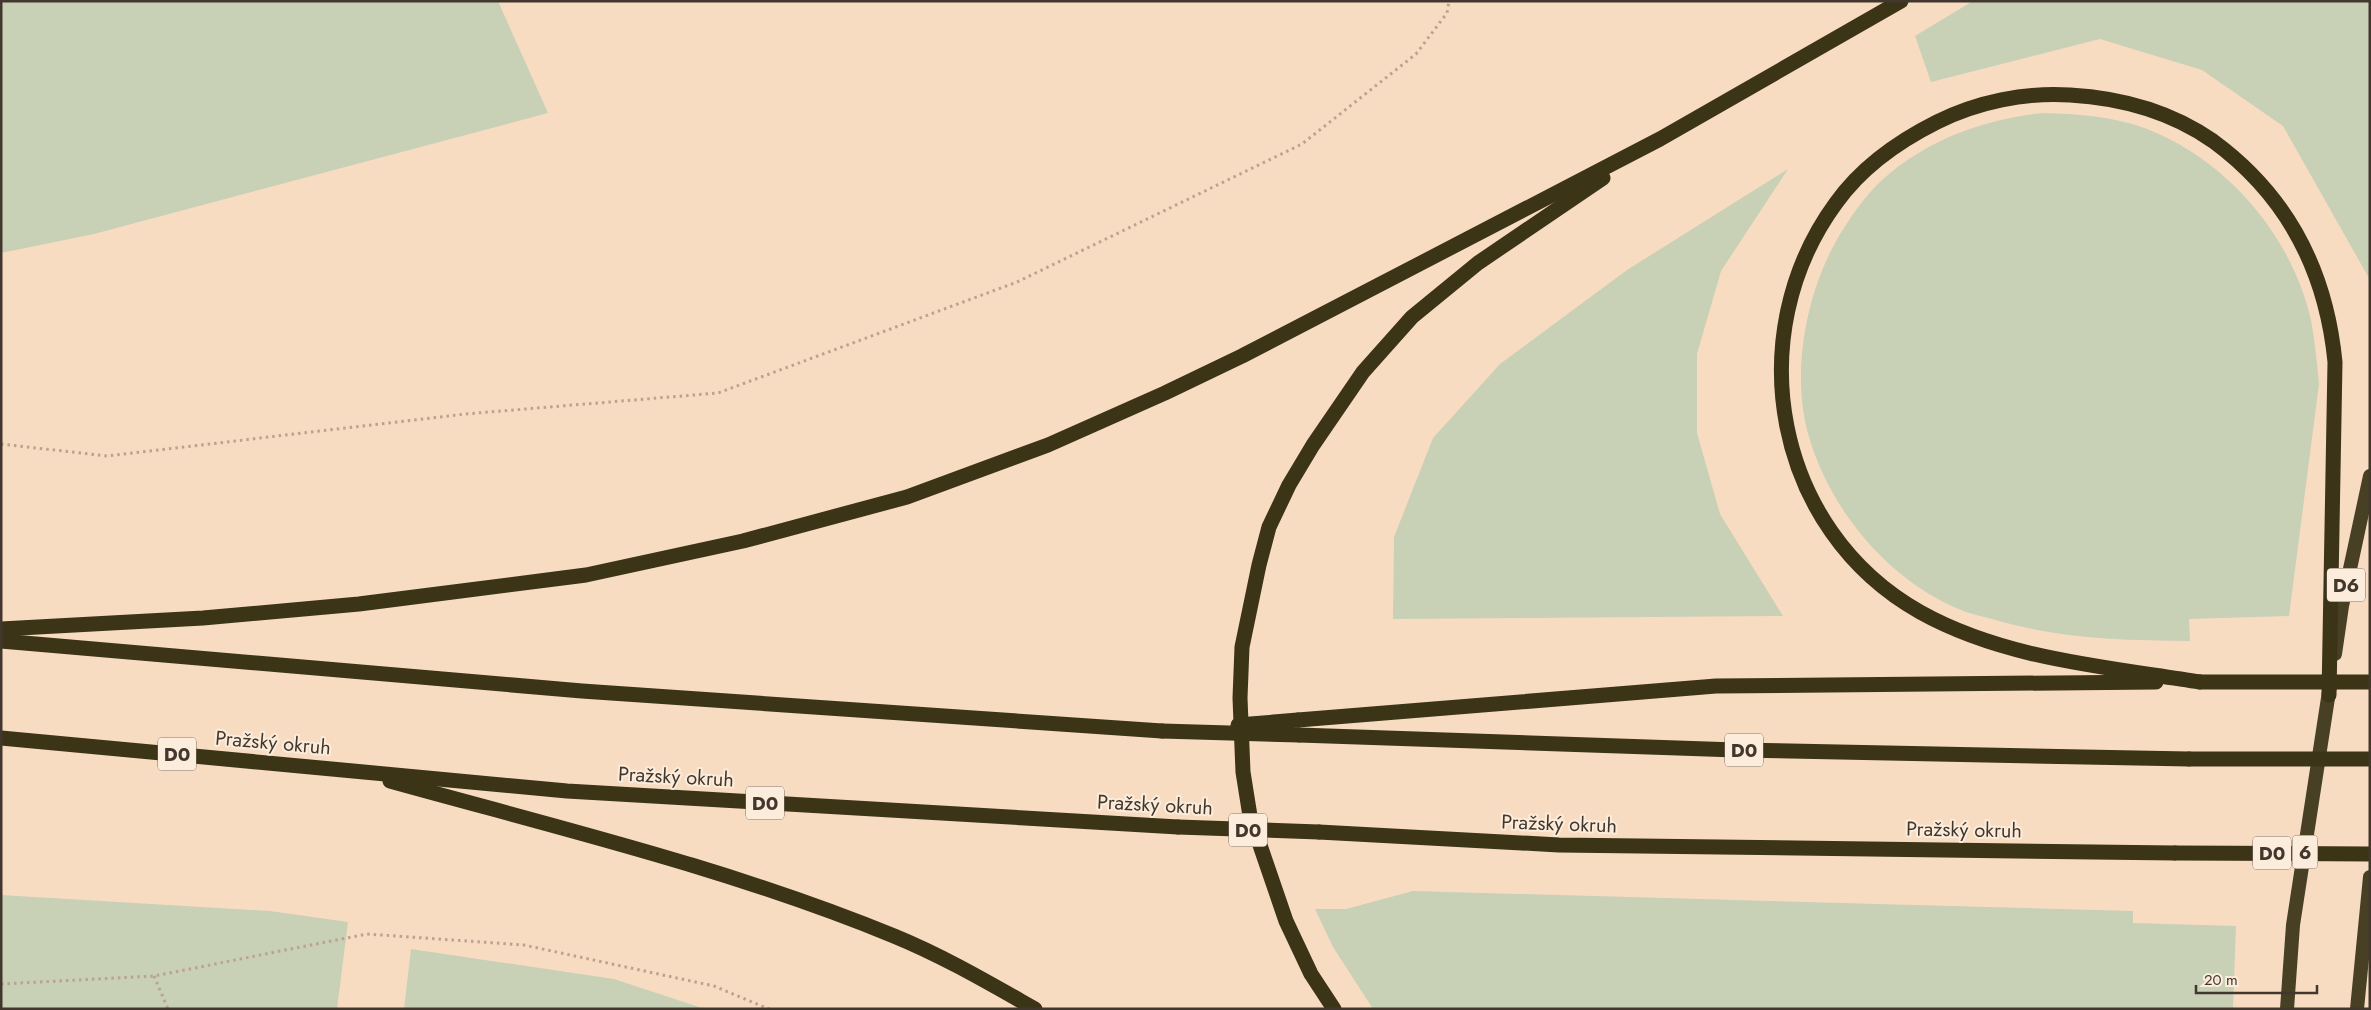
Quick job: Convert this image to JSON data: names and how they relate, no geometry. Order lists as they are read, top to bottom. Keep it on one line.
{"streets":{"highway":["D6","Pražský okruh","D0","6"]},"crossings":[["D6","6"]],"scale_bar":"20 m"}
